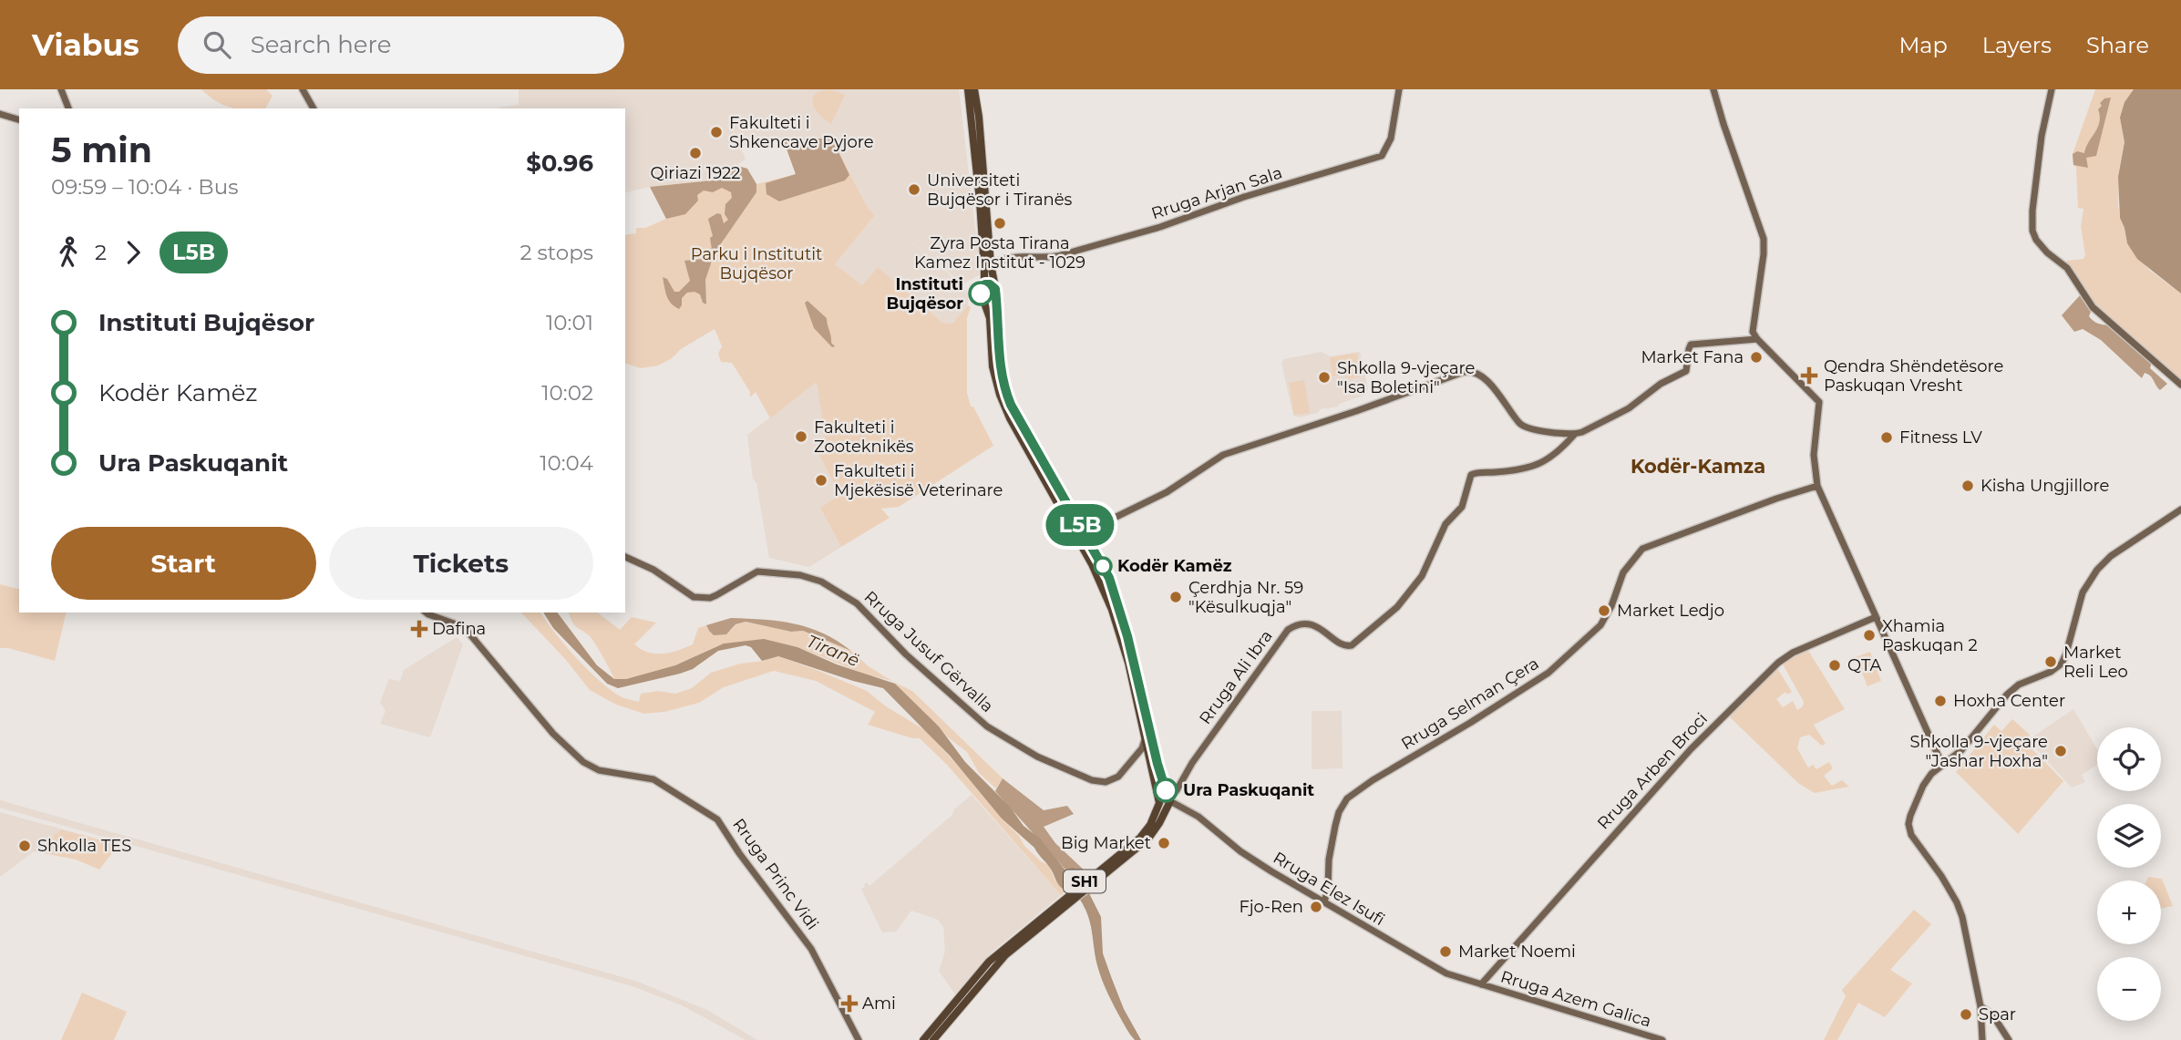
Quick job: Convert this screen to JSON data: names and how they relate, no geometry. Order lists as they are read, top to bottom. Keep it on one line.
{"streets":{"main road":["SH1"],"street":["Rruga Arjan Sala","Rruga Jusuf Gërvalla","Rruga Ali Ibra","Rruga Selman Çera","Rruga Arben Broci","Rruga Princ Vidi","Rruga Elez Isufi","Rruga Azem Galica"]},"crossings":[["Rruga Ali Ibra","SH1"],["Rruga Ali Ibra","Rruga Elez Isufi"],["Rruga Selman Çera","Rruga Elez Isufi"],["Rruga Arben Broci","Rruga Elez Isufi"],["Rruga Arben Broci","Rruga Azem Galica"],["SH1","Rruga Elez Isufi"],["Rruga Elez Isufi","Rruga Azem Galica"]],"districts":["Kodër-Kamza"],"water":["Tiranë"],"parks":["Parku i Institutit Bujqësor"],"places":{"other":["Fakulteti i Shkencave Pyjore","Qiriazi 1922","Universiteti Bujqësor i Tiranës","Zyra Posta Tirana Kamez Institut - 1029","Instituti Bujqësor","Market Fana","Shkolla 9-vjeçare \"Isa Boletini\"","Fakulteti i Zooteknikës","Fitness LV","Fakulteti i Mjekësisë Veterinare","Kisha Ungjillore","Kodër Kamëz","Çerdhja Nr. 59 \"Kësulkuqja\"","Market Ledjo","Xhamia Paskuqan 2","Market Reli Leo","QTA","Hoxha Center","Shkolla 9-vjeçare \"Jashar Hoxha\"","Ura Paskuqanit","Big Market","Shkolla TES","Fjo-Ren","Market Noemi","Spar"],"health":["Qendra Shëndetësore Paskuqan Vresht","Dafina","Ami"]},"lines":["bus line L5B"],"page":{"header":"Viabus","search":"Search here","nav":["Map","Layers","Share"],"on_map":"L5B","heading":["5 min","09:59 – 10:04 · Bus","$0.96"],"legs":["2","L5B","2 stops"],"list":[{"name":"Instituti Bujqësor","value":"10:01"},{"name":"Kodër Kamëz","value":"10:02"},{"name":"Ura Paskuqanit","value":"10:04"}],"buttons":["Start","Tickets"],"map_buttons":["+","−"]}}
